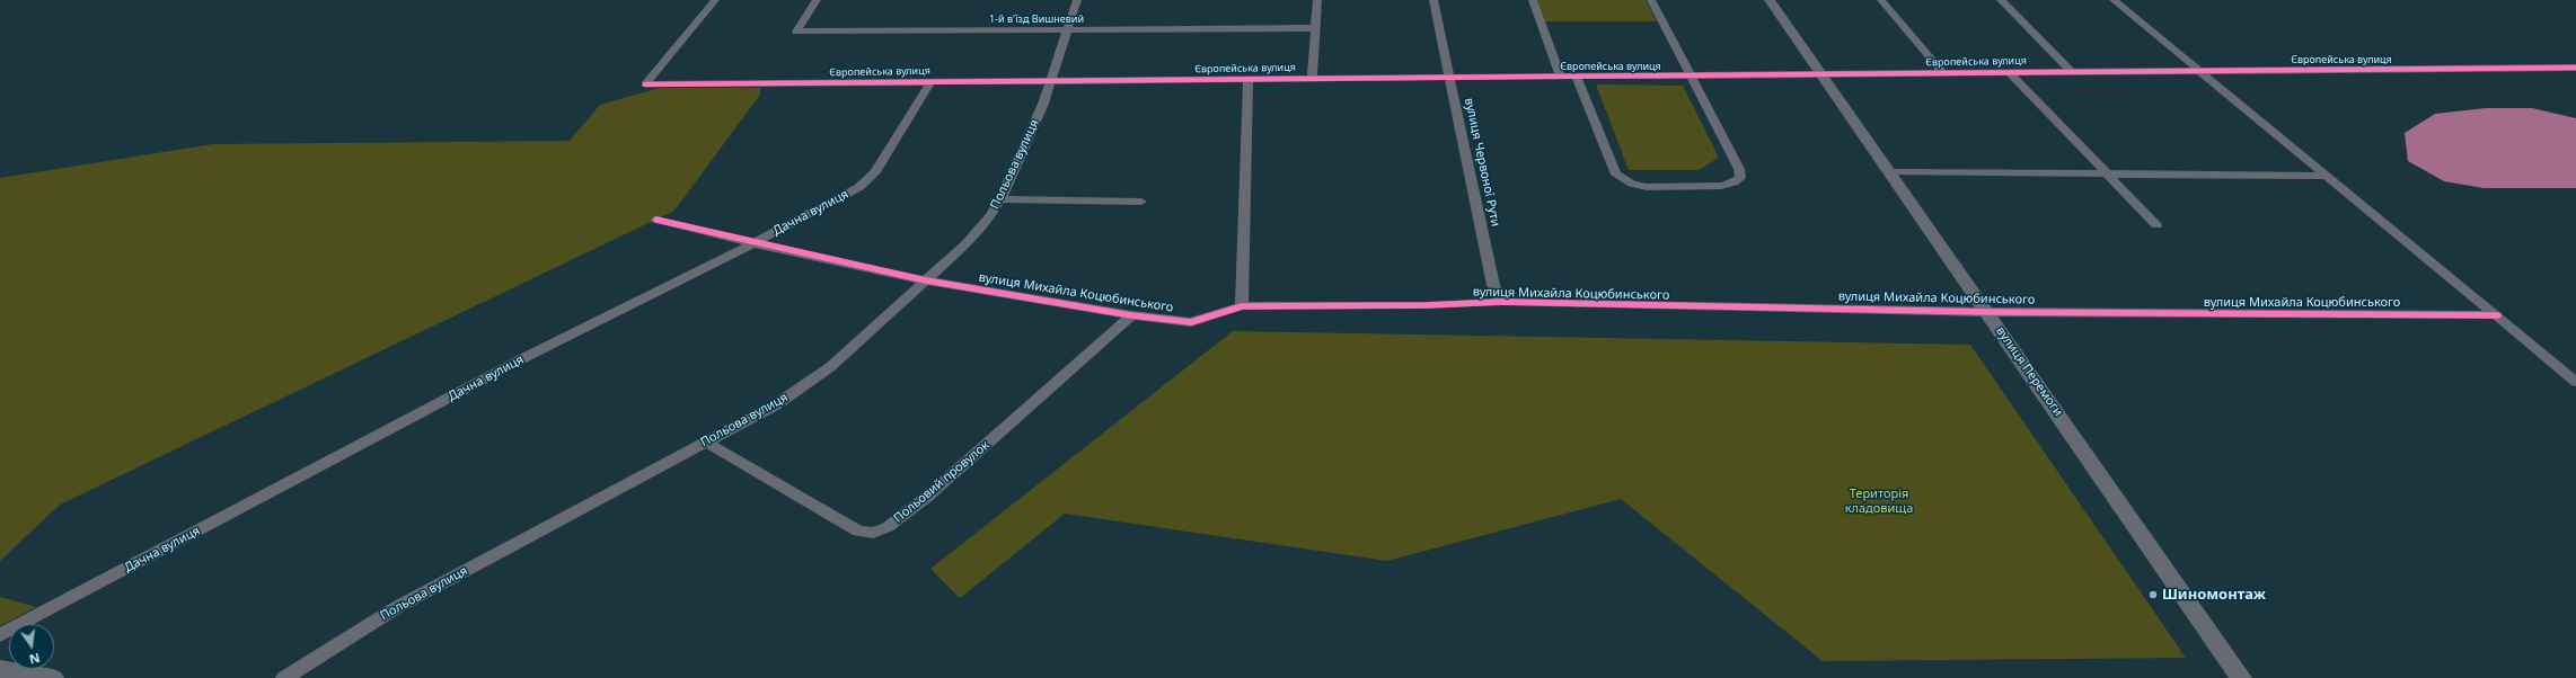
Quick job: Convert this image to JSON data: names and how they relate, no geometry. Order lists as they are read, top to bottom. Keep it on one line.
{"streets":{"street":["1-й в'їзд Вишневий","Європейська вулиця","вулиця Червоної Рути","Польова вулиця","Дачна вулиця","вулиця Михайла Коцюбинського","вулиця Перемоги","Польовий провулок"]},"crossings":[["1-й в'їзд Вишневий","Польова вулиця"],["Європейська вулиця","вулиця Червоної Рути"],["Європейська вулиця","Польова вулиця"],["Європейська вулиця","Дачна вулиця"],["Європейська вулиця","вулиця Перемоги"],["вулиця Червоної Рути","вулиця Михайла Коцюбинського"],["Польова вулиця","вулиця Михайла Коцюбинського"],["Польова вулиця","Польовий провулок"],["Дачна вулиця","вулиця Михайла Коцюбинського"],["вулиця Михайла Коцюбинського","вулиця Перемоги"],["вулиця Михайла Коцюбинського","Польовий провулок"]],"parks":["Територія кладовища"],"places":["Шиномонтаж"],"north":"bottom"}
